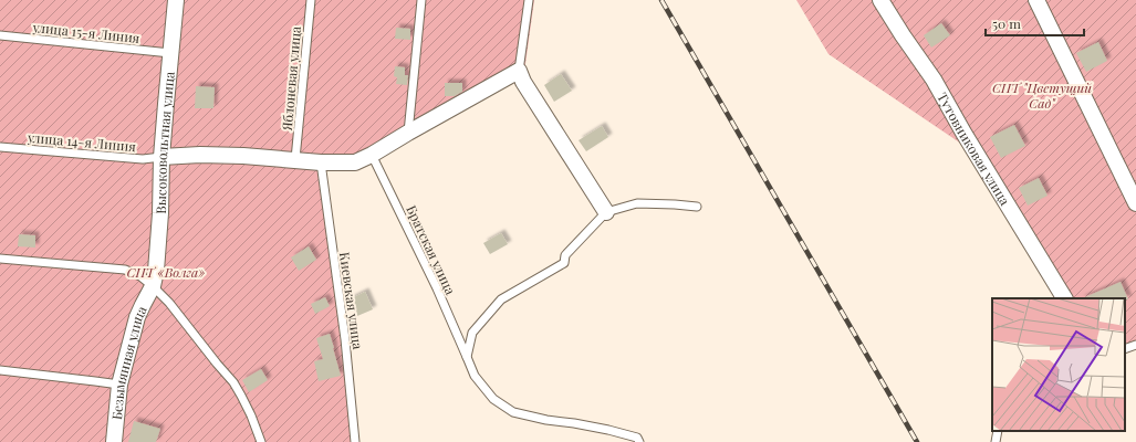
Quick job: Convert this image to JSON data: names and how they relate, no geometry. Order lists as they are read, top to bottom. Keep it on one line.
{"streets":{"street":["Высоковольтная улица","Тутовниковая улица","Безымянная улица"],"lane":["улица 15-я Линия","Яблоневая улица","улица 14-я Линия","Братская улица","Киевская улица"]},"crossings":[["улица 15-я Линия","Высоковольтная улица"],["улица 14-я Линия","Высоковольтная улица"],["Высоковольтная улица","Безымянная улица"]],"parks":["СНТ \"Цветущий Сад\"","СНТ «Волга»"],"scale_bar":"50 m"}
